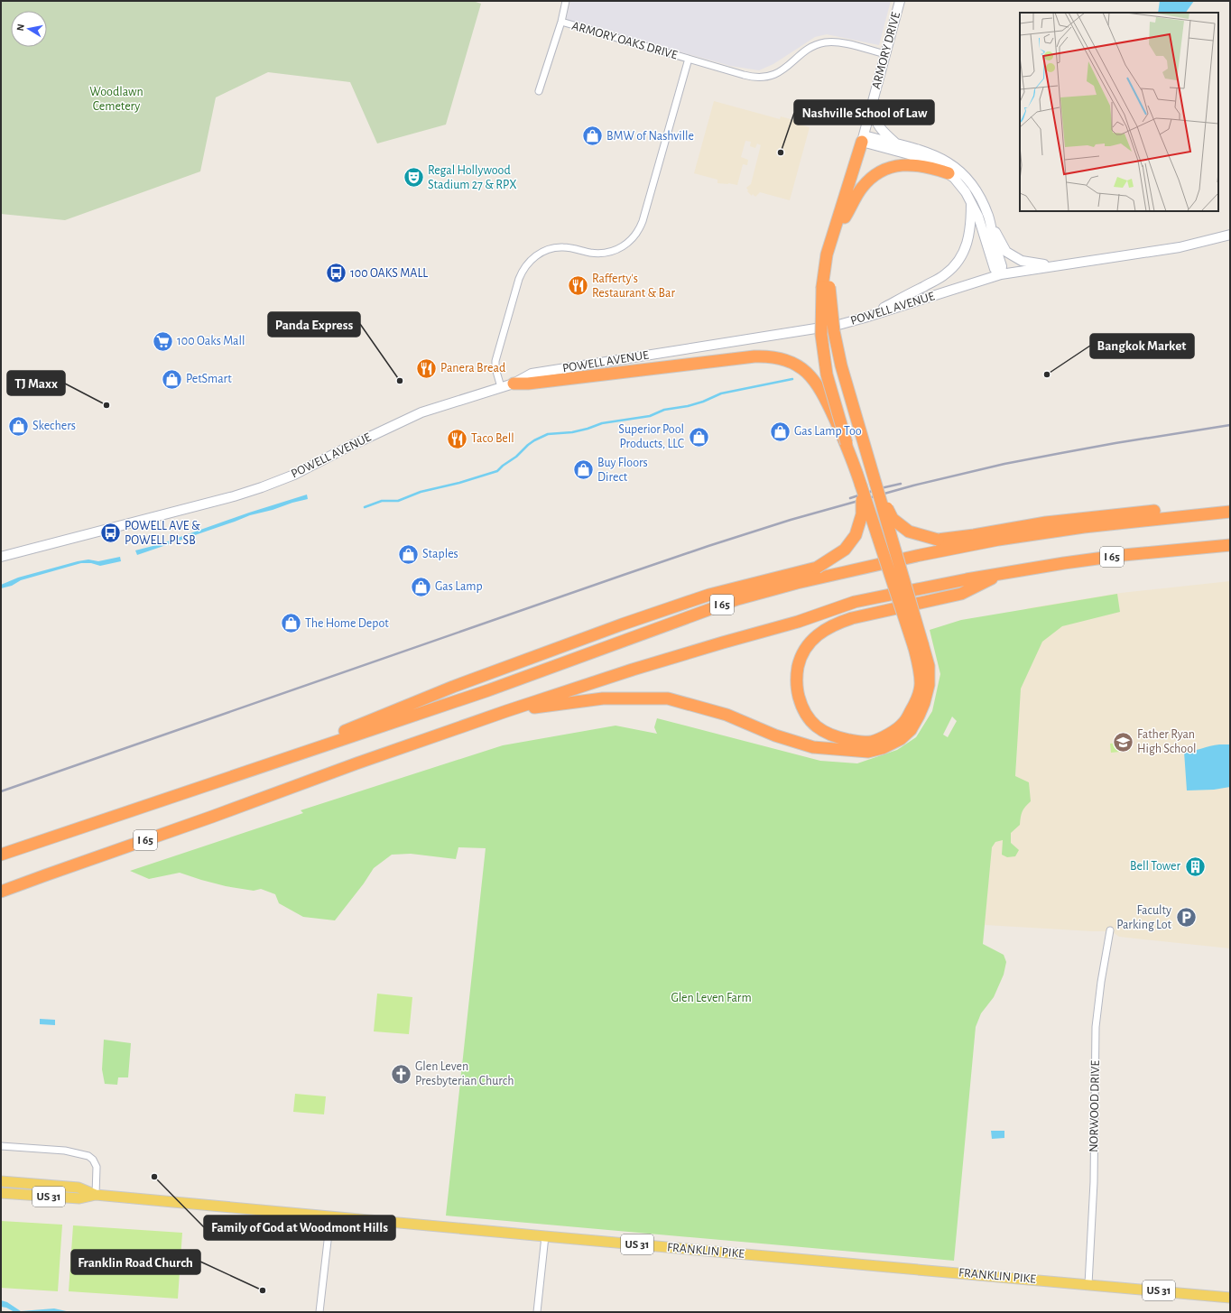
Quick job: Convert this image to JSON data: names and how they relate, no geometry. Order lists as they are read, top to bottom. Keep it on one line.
{"streets":{"highway":["I 65"],"main road":["ARMORY DRIVE","POWELL AVENUE","US 31","FRANKLIN PIKE"],"street":["ARMORY OAKS DRIVE","NORWOOD DRIVE"]},"crossings":[["ARMORY OAKS DRIVE","ARMORY DRIVE"],["ARMORY OAKS DRIVE","POWELL AVENUE"],["NORWOOD DRIVE","FRANKLIN PIKE"]],"parks":["Woodlawn Cemetery","Glen Leven Farm"],"places":{"shop":["BMW of Nashville","PetSmart","Skechers","Gas Lamp Too","Superior Pool Products, LLC","Buy Floors Direct","Staples","Gas Lamp","The Home Depot"],"other":["Nashville School of Law","Bangkok Market","Panda Express","TJ Maxx","Family of God at Woodmont Hills","Franklin Road Church"],"theatre":["Regal Hollywood Stadium 27 & RPX"],"bus stop":["100 OAKS MALL","POWELL AVE & POWELL PL SB"],"restaurant":["Rafferty's Restaurant & Bar","Panera Bread","Taco Bell"],"supermarket":["100 Oaks Mall"],"school or university":["Father Ryan High School"],"building":["Bell Tower"],"parking":["Faculty Parking Lot"],"church":["Glen Leven Presbyterian Church"]},"north":"left"}
